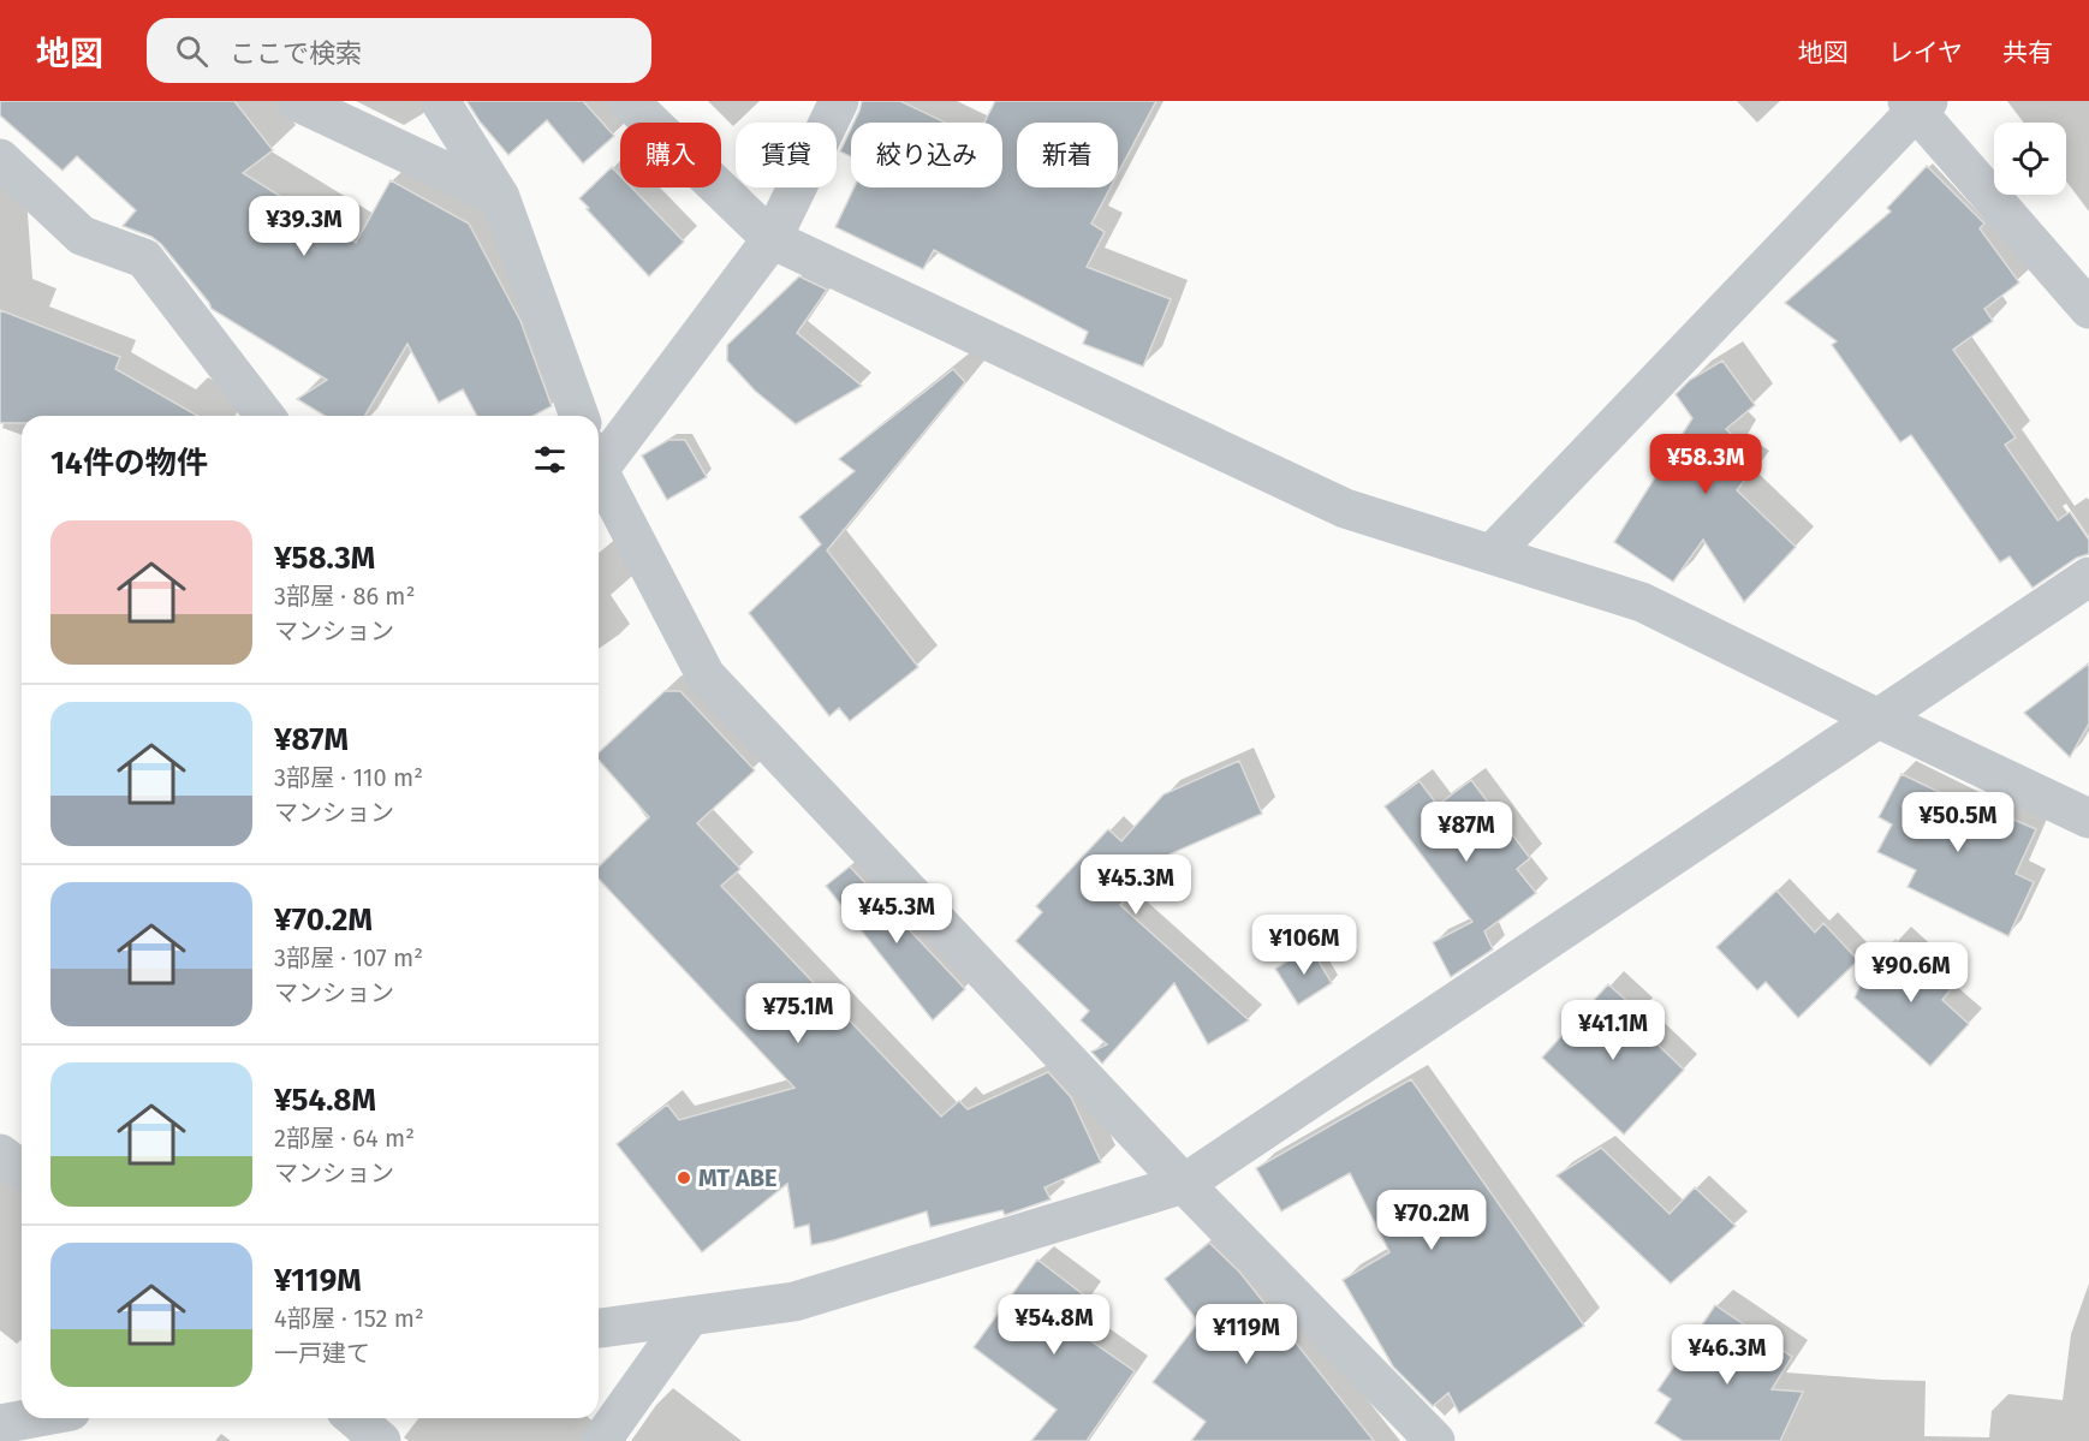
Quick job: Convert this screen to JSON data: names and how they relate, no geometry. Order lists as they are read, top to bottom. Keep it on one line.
{"places":["MT ABE"],"page":{"header":"地図","search":"ここで検索","nav":["地図","レイヤ","共有"],"chip":["購入","賃貸","絞り込み","新着"],"price":["¥39.3M","¥58.3M","¥50.5M","¥87M","¥45.3M","¥45.3M","¥106M","¥90.6M","¥75.1M","¥41.1M","¥70.2M","¥54.8M","¥119M","¥46.3M"],"heading":"14件の物件","list":[{"name":"¥58.3M","note":"3部屋 · 86 m² · マンション"},{"name":"¥87M","note":"3部屋 · 110 m² · マンション"},{"name":"¥70.2M","note":"3部屋 · 107 m² · マンション"},{"name":"¥54.8M","note":"2部屋 · 64 m² · マンション"},{"name":"¥119M","note":"4部屋 · 152 m² · 一戸建て"}]}}
